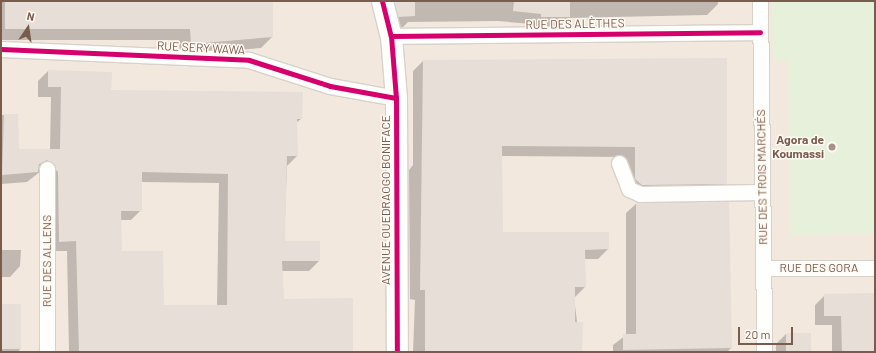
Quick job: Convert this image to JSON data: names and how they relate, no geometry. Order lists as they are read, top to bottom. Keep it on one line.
{"streets":{"street":["RUE DES ALÈTHES","RUE SERY WAWA","RUE DES TROIS MARCHÉS","AVENUE OUEDRAOGO BONIFACE","RUE DES ALLENS","RUE DES GORA"]},"crossings":[["RUE DES ALÈTHES","RUE DES TROIS MARCHÉS"],["RUE DES ALÈTHES","AVENUE OUEDRAOGO BONIFACE"],["RUE SERY WAWA","AVENUE OUEDRAOGO BONIFACE"],["RUE DES TROIS MARCHÉS","RUE DES GORA"]],"places":["Agora de Koumassi"],"scale_bar":"20 m","north":"top"}
